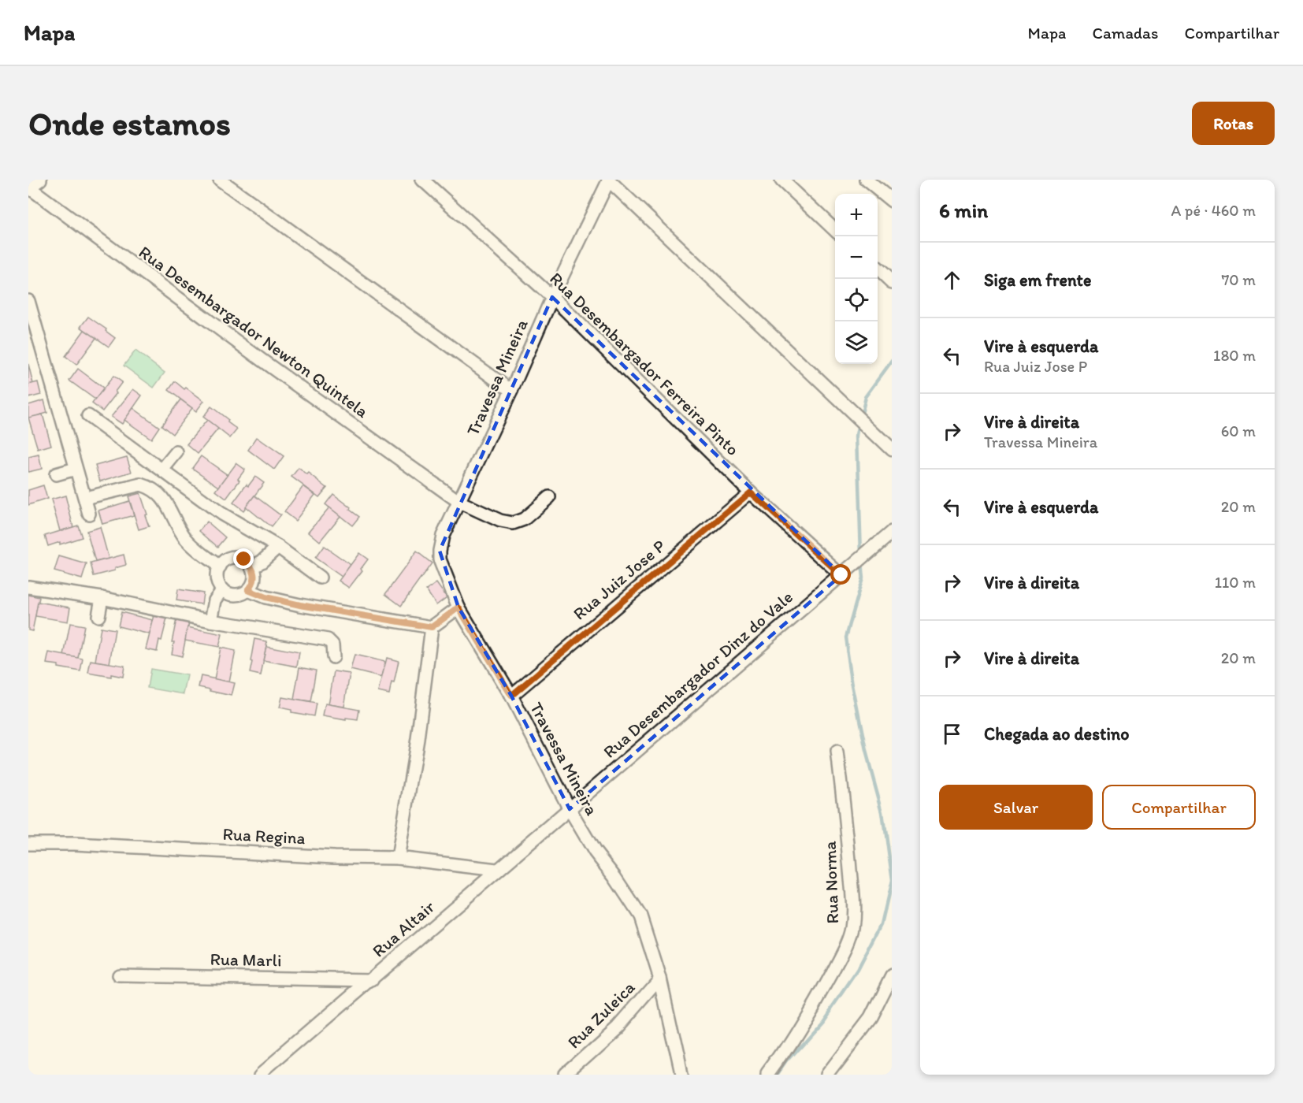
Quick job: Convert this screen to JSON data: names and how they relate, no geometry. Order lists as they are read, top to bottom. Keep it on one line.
{"streets":{"street":["Rua Desembargador Newton Quintela","Rua Desembargador Ferreira Pinto","Travessa Mineira","Rua Juiz Jose P","Rua Desembargador Dinz do Vale","Rua Regina","Rua Norma","Rua Altair","Rua Marli","Rua Zuleica"]},"crossings":[["Rua Desembargador Newton Quintela","Travessa Mineira"],["Rua Desembargador Ferreira Pinto","Travessa Mineira"],["Rua Desembargador Ferreira Pinto","Rua Juiz Jose P"],["Rua Desembargador Ferreira Pinto","Rua Desembargador Dinz do Vale"],["Travessa Mineira","Rua Juiz Jose P"],["Travessa Mineira","Rua Desembargador Dinz do Vale"],["Travessa Mineira","Rua Altair"],["Travessa Mineira","Rua Zuleica"],["Rua Desembargador Dinz do Vale","Rua Altair"],["Rua Regina","Rua Altair"],["Rua Altair","Rua Marli"]],"page":{"header":"Mapa","nav":["Mapa","Camadas","Compartilhar"],"buttons":["Rotas",["Salvar","Compartilhar"]],"title":"Onde estamos","heading":["6 min","A pé · 460 m"],"map_buttons":["+","−"],"list":[["Siga em frente","70 m"],["Vire à esquerda","Rua Juiz Jose P","180 m"],["Vire à direita","Travessa Mineira","60 m"],["Vire à esquerda","20 m"],["Vire à direita","110 m"],["Vire à direita","20 m"],"Chegada ao destino"]}}
